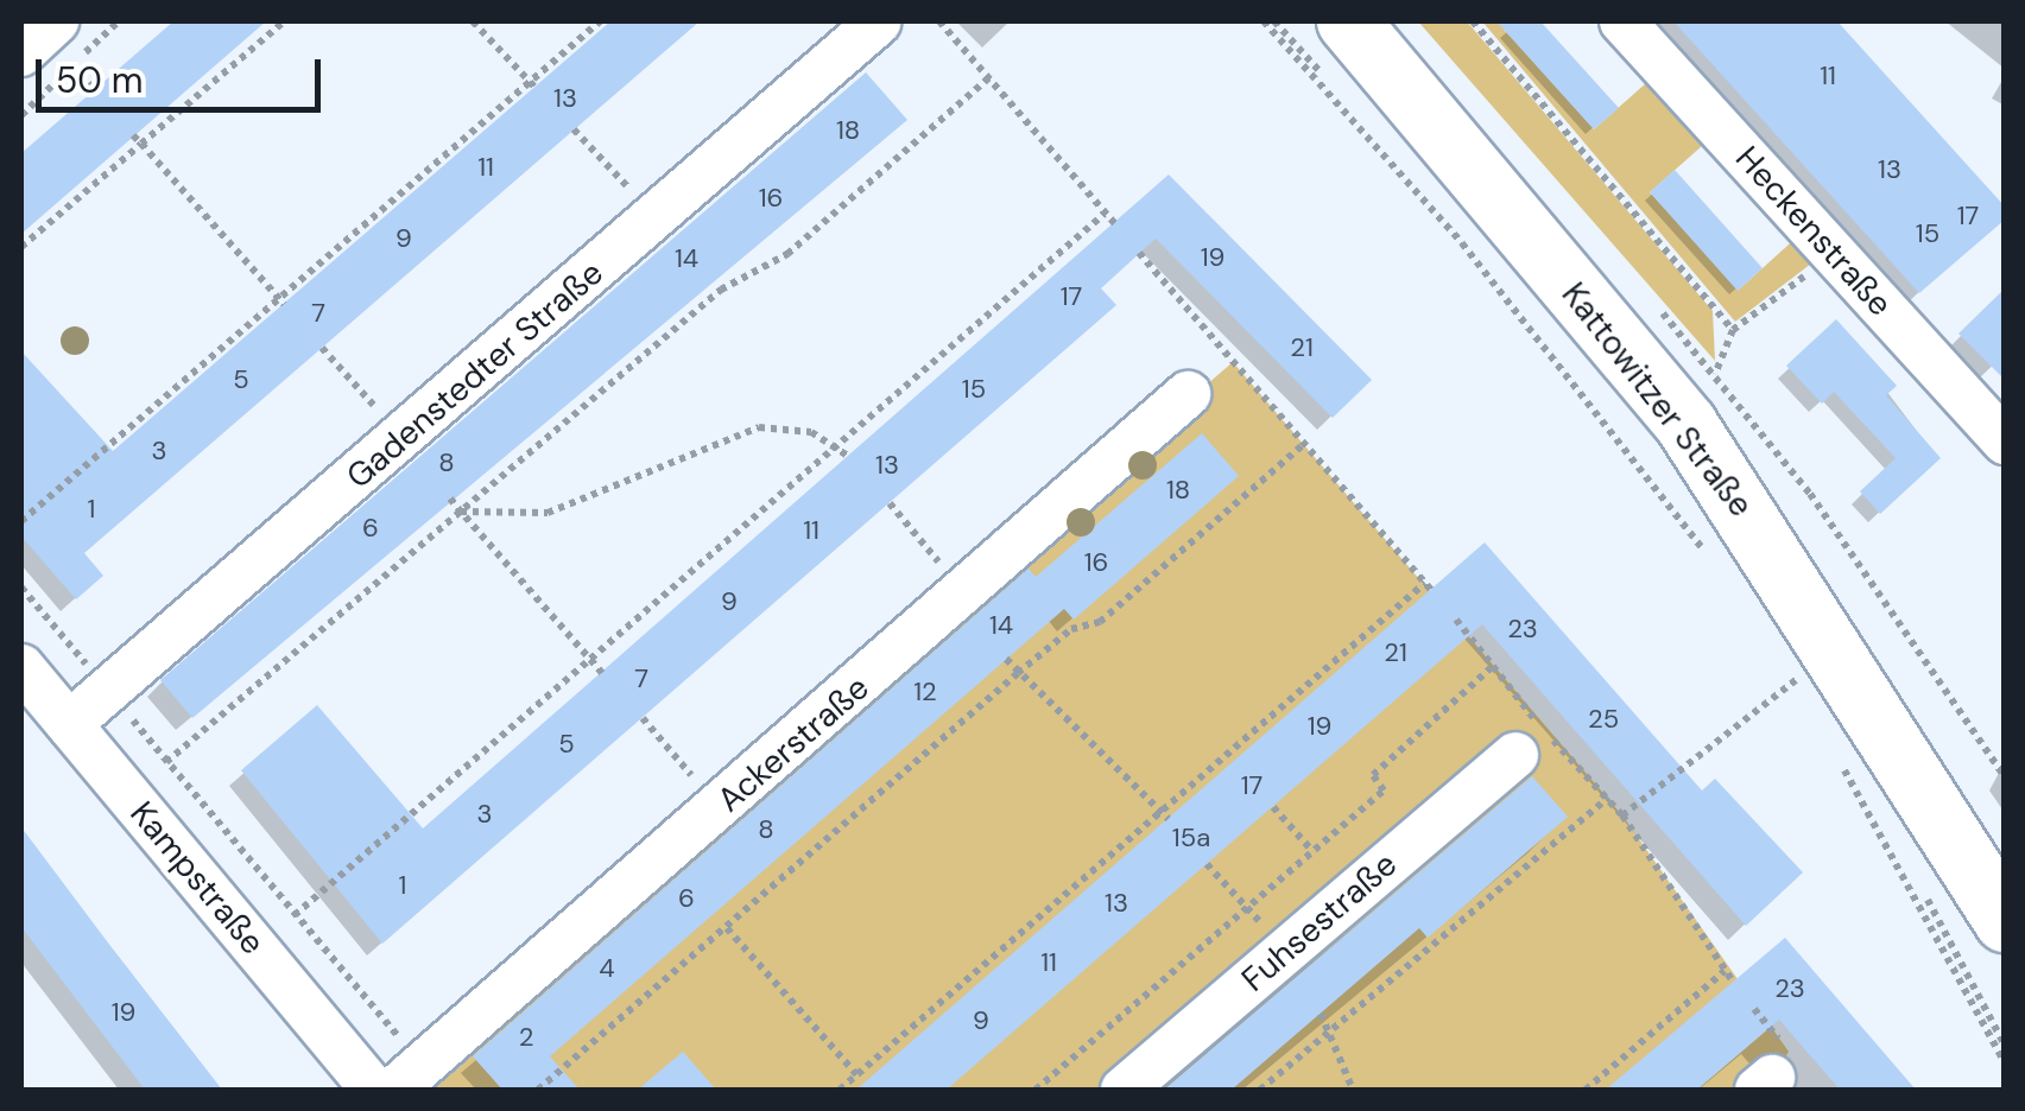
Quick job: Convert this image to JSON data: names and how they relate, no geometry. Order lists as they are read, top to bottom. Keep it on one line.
{"streets":{"street":["Heckenstraße","Gadenstedter Straße","Kattowitzer Straße","Ackerstraße","Kampstraße","Fuhsestraße"]},"crossings":[["Gadenstedter Straße","Kampstraße"]],"house_numbers":["11","13","18","11","13","16","17","15","9","19","14","17","7","21","5","15","3","8","13","18","1","6","11","16","9","14","23","21","7","12","25","19","5","17","3","8","15a","1","6","13","11","4","23","19","9","2"],"scale_bar":"50 m"}
